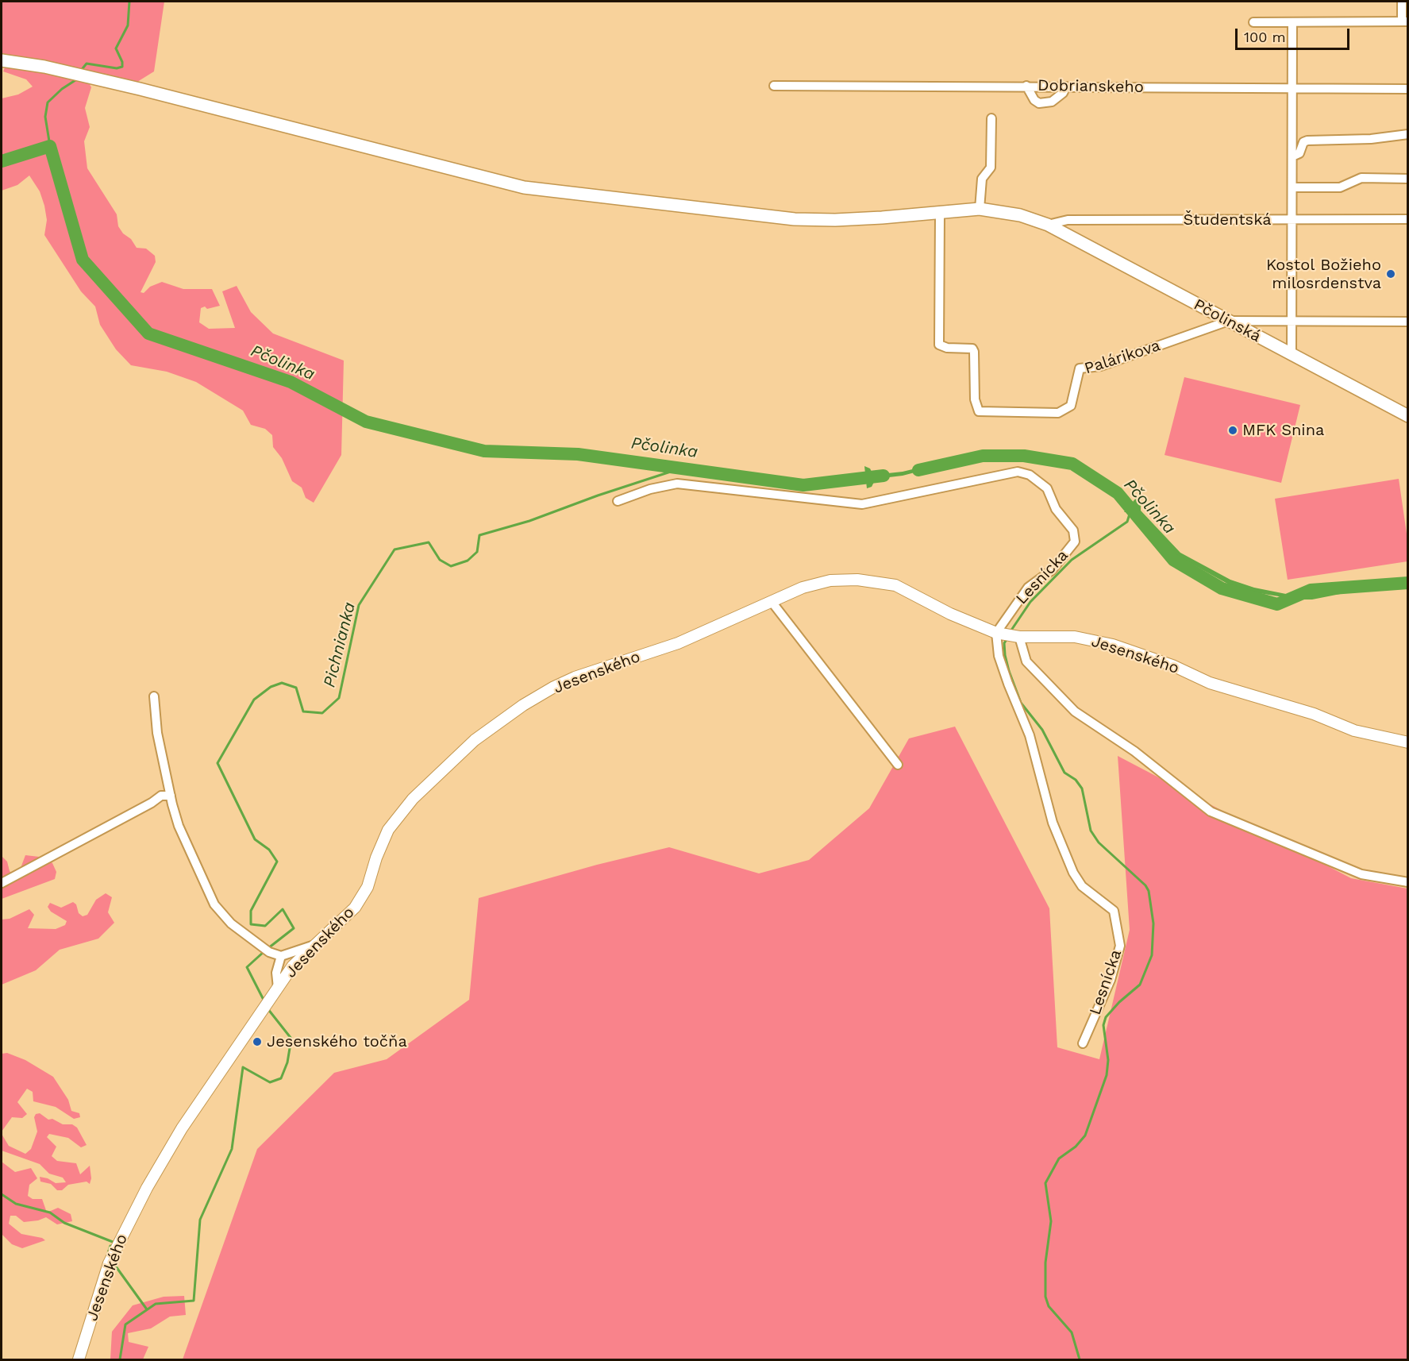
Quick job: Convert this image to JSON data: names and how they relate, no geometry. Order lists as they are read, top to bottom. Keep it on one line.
{"streets":{"main road":["Pčolinská"],"street":["Dobrianskeho","Študentská","Palárikova","Lesnícka","Jesenského"]},"crossings":[["Študentská","Pčolinská"],["Pčolinská","Palárikova"],["Lesnícka","Jesenského"]],"water":["Pčolinka","Pichnianka"],"places":["Kostol Božieho milosrdenstva","MFK Snina","Jesenského točňa"],"scale_bar":"100 m"}
